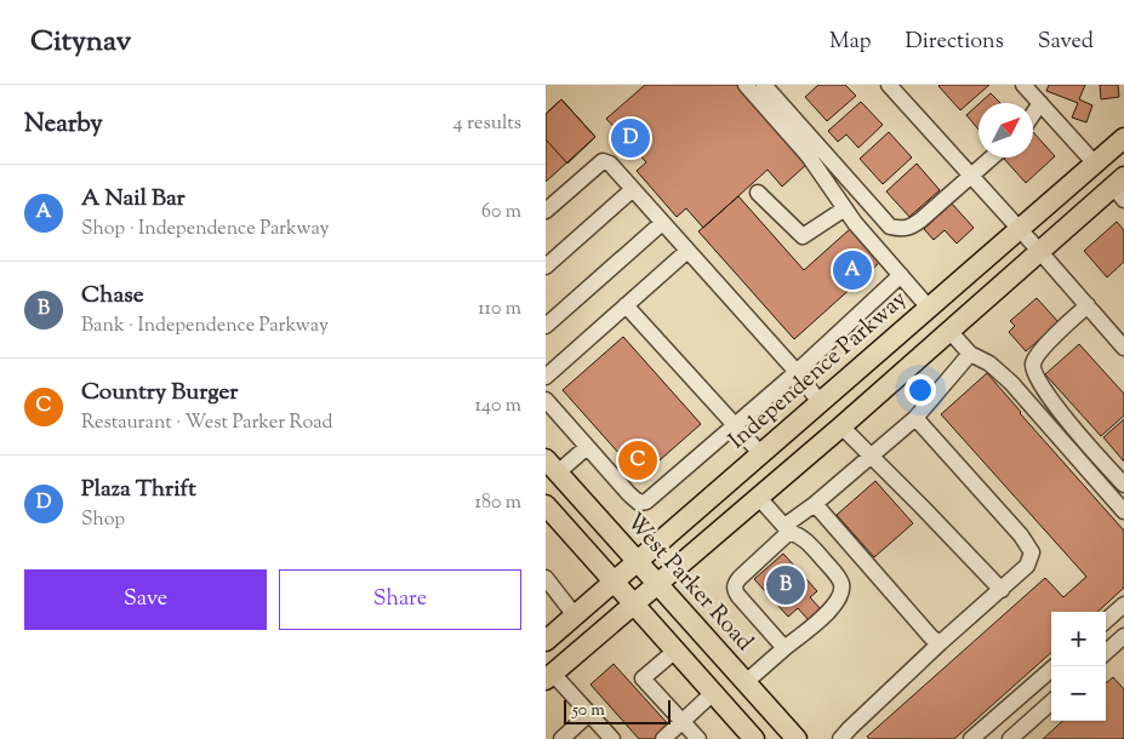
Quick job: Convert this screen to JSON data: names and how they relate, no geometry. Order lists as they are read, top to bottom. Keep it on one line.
{"streets":{"main road":["Independence Parkway","West Parker Road"]},"crossings":[["Independence Parkway","West Parker Road"]],"scale_bar":"50 m","north":"top right","page":{"header":"Citynav","nav":["Map","Directions","Saved"],"heading":["Nearby","4 results"],"pins":["D","A","C","B"],"list":[{"mark":"A","name":"A Nail Bar","note":"Shop · Independence Parkway","value":"60 m"},{"mark":"B","name":"Chase","note":"Bank · Independence Parkway","value":"110 m"},{"mark":"C","name":"Country Burger","note":"Restaurant · West Parker Road","value":"140 m"},{"mark":"D","name":"Plaza Thrift","note":"Shop","value":"180 m"}],"buttons":["Save","Share"],"map_buttons":["+","−"],"scale":"50 m"}}
